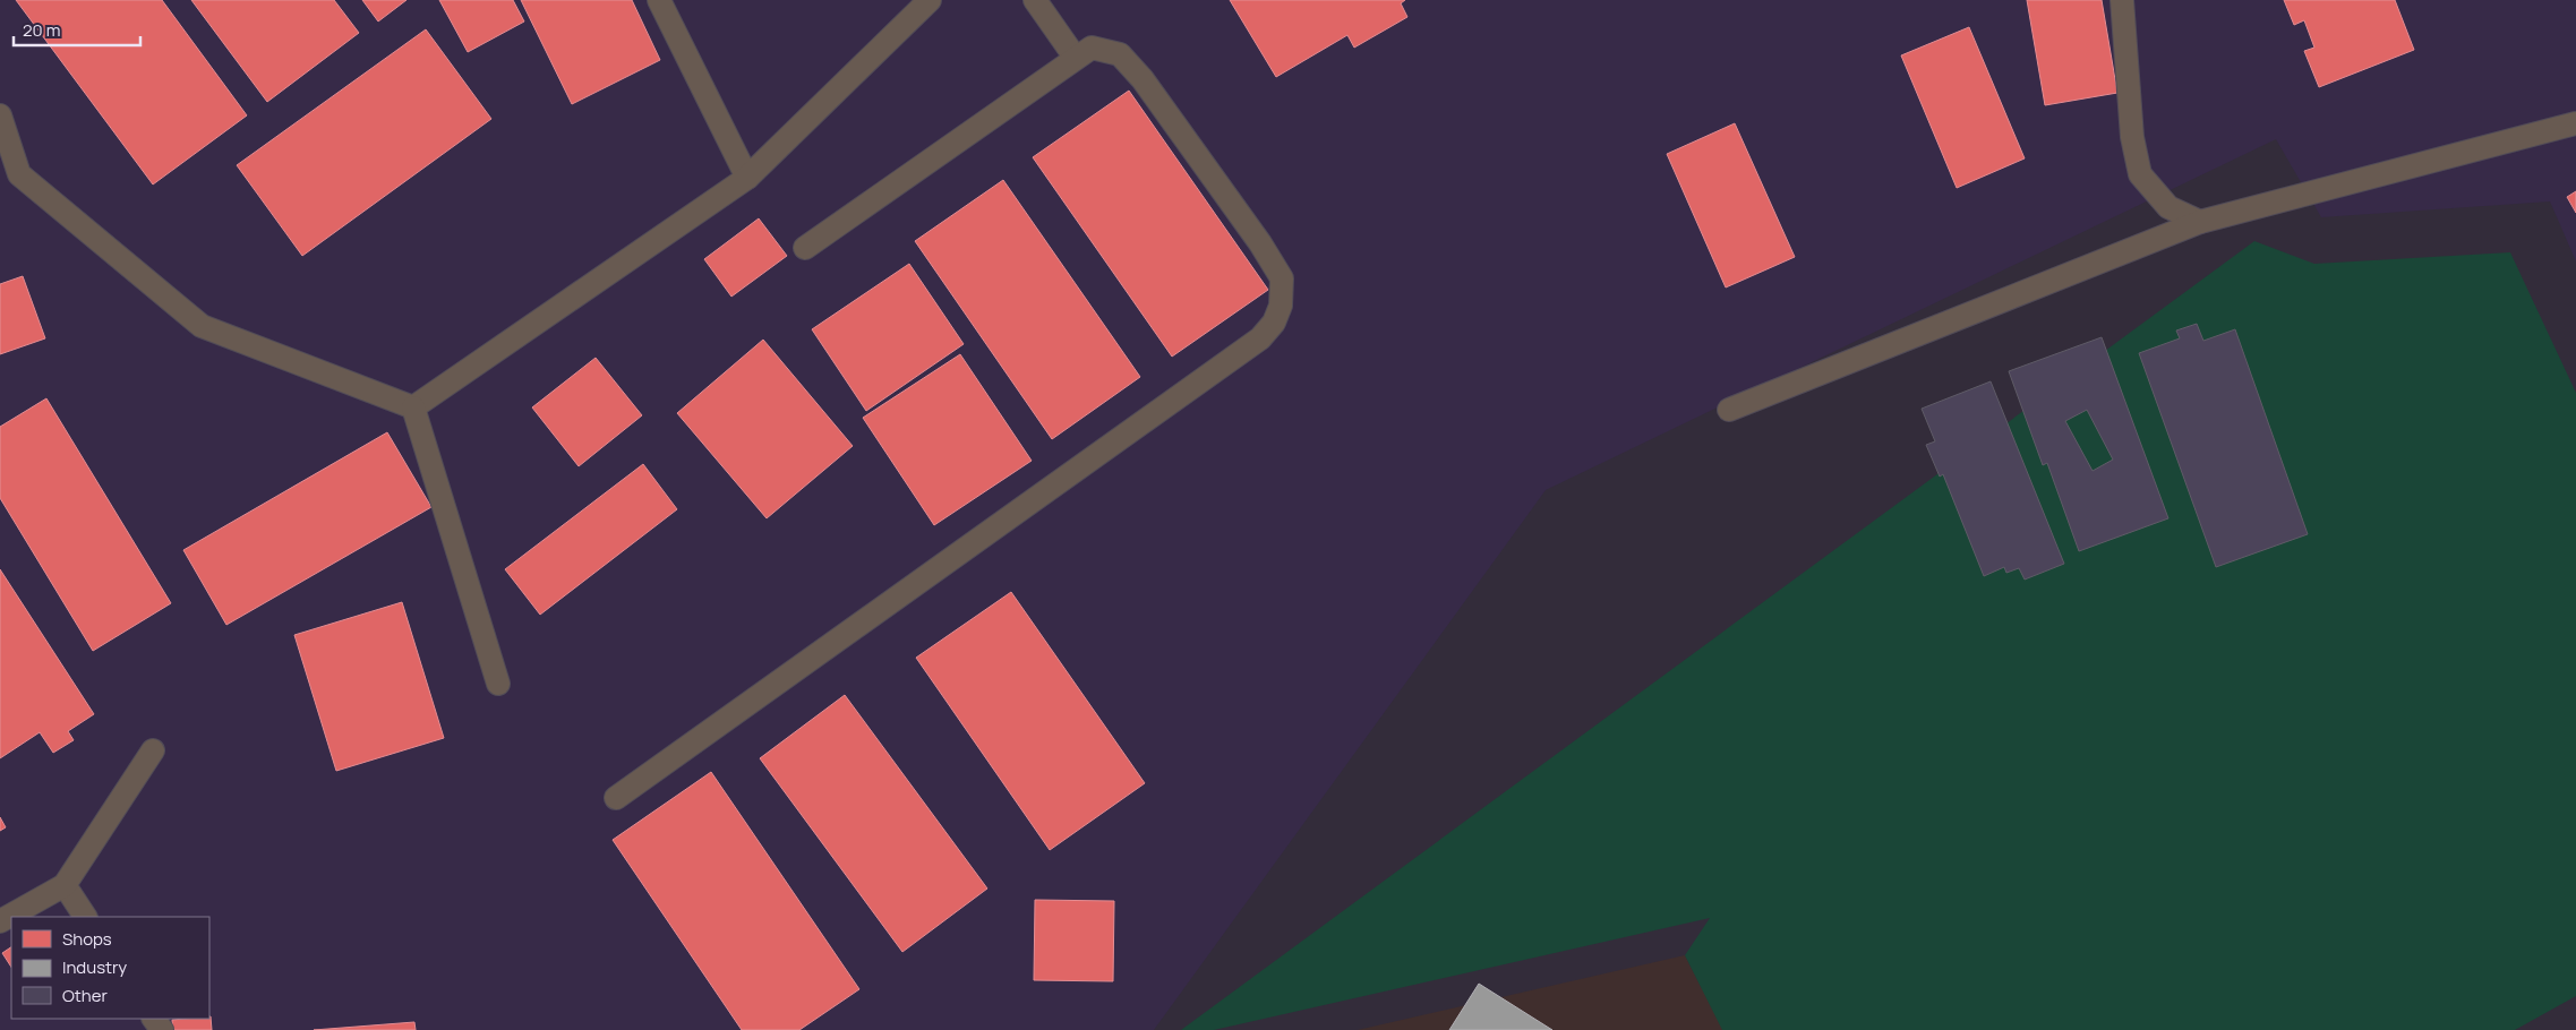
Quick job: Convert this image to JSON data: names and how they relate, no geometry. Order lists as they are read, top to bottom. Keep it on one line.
{"legend":["Shops","Industry","Other"],"scale_bar":"20 m"}
